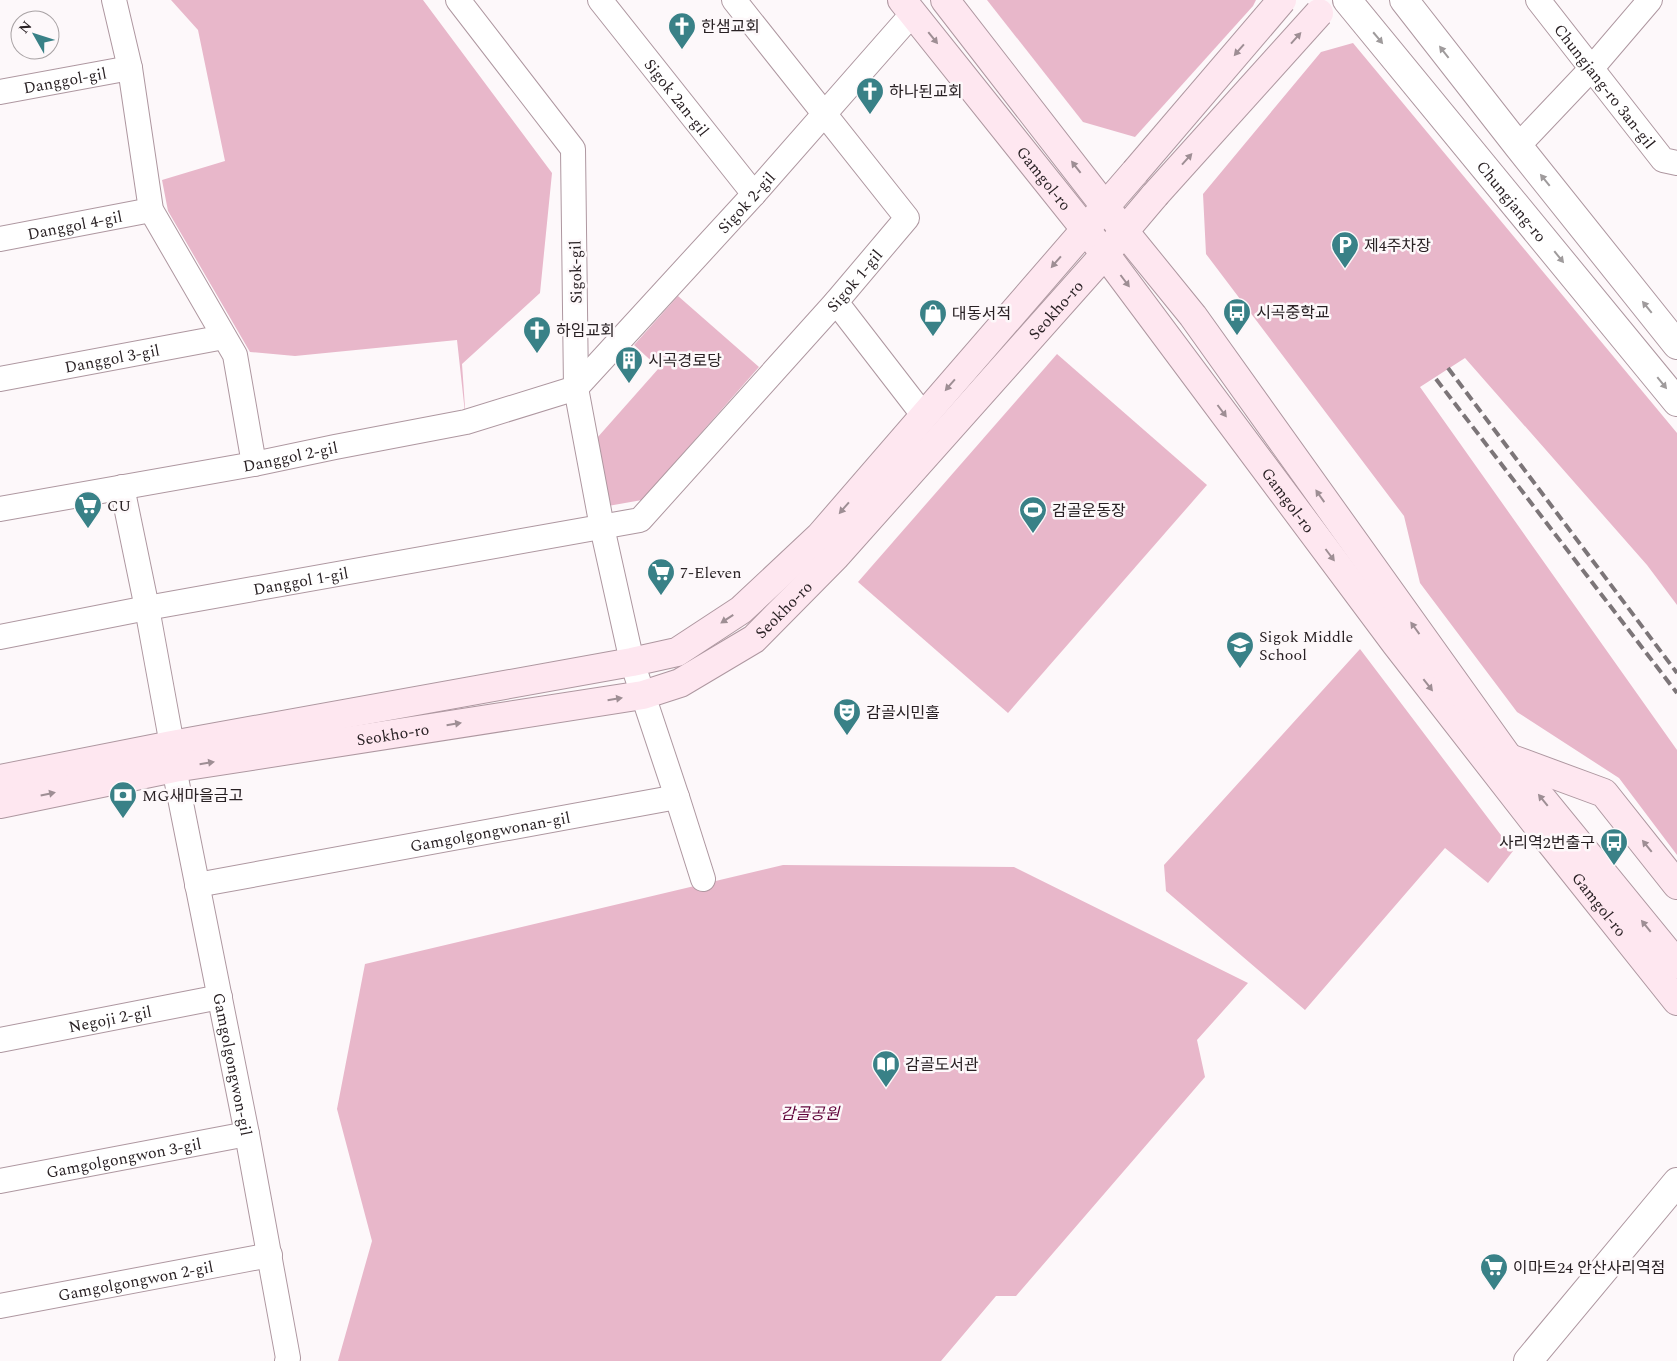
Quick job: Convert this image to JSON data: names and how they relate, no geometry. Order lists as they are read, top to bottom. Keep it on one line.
{"streets":{"main road":["Gamgol-ro","Seokho-ro"],"street":["Danggol-gil","Chungjang-ro 3an-gil","Sigok 2an-gil","Chungjang-ro","Sigok 2-gil","Danggol 4-gil","Sigok-gil","Sigok 1-gil","Danggol 3-gil","Danggol 2-gil","Danggol 1-gil","Gamgolgongwonan-gil","Negoji 2-gil","Gamgolgongwon-gil","Gamgolgongwon 3-gil","Gamgolgongwon 2-gil"]},"crossings":[["Sigok 2an-gil","Sigok 2-gil"],["Gamgol-ro","Sigok 2-gil"],["Gamgol-ro","Seokho-ro"],["Sigok 2-gil","Sigok-gil"],["Sigok 2-gil","Sigok 1-gil"],["Sigok 2-gil","Danggol 2-gil"],["Sigok-gil","Sigok 1-gil"],["Sigok-gil","Seokho-ro"],["Sigok-gil","Danggol 2-gil"],["Sigok-gil","Danggol 1-gil"],["Sigok 1-gil","Danggol 1-gil"],["Seokho-ro","Gamgolgongwon-gil"],["Danggol 2-gil","Gamgolgongwon-gil"],["Danggol 1-gil","Gamgolgongwon-gil"],["Gamgolgongwonan-gil","Gamgolgongwon-gil"],["Negoji 2-gil","Gamgolgongwon-gil"],["Gamgolgongwon-gil","Gamgolgongwon 3-gil"],["Gamgolgongwon-gil","Gamgolgongwon 2-gil"]],"parks":["감골공원"],"places":{"church":["한샘교회","하나된교회","하임교회"],"parking":["제4주차장"],"bus stop":["시곡중학교","사리역2번출구"],"shop":["대동서적"],"building":["시곡경로당"],"supermarket":["CU","7-Eleven","이마트24 안산사리역점"],"sports":["감골운동장"],"school or university":["Sigok Middle School"],"theatre":["감골시민홀"],"bank":["MG새마을금고"],"library":["감골도서관"]},"north":"top left"}
